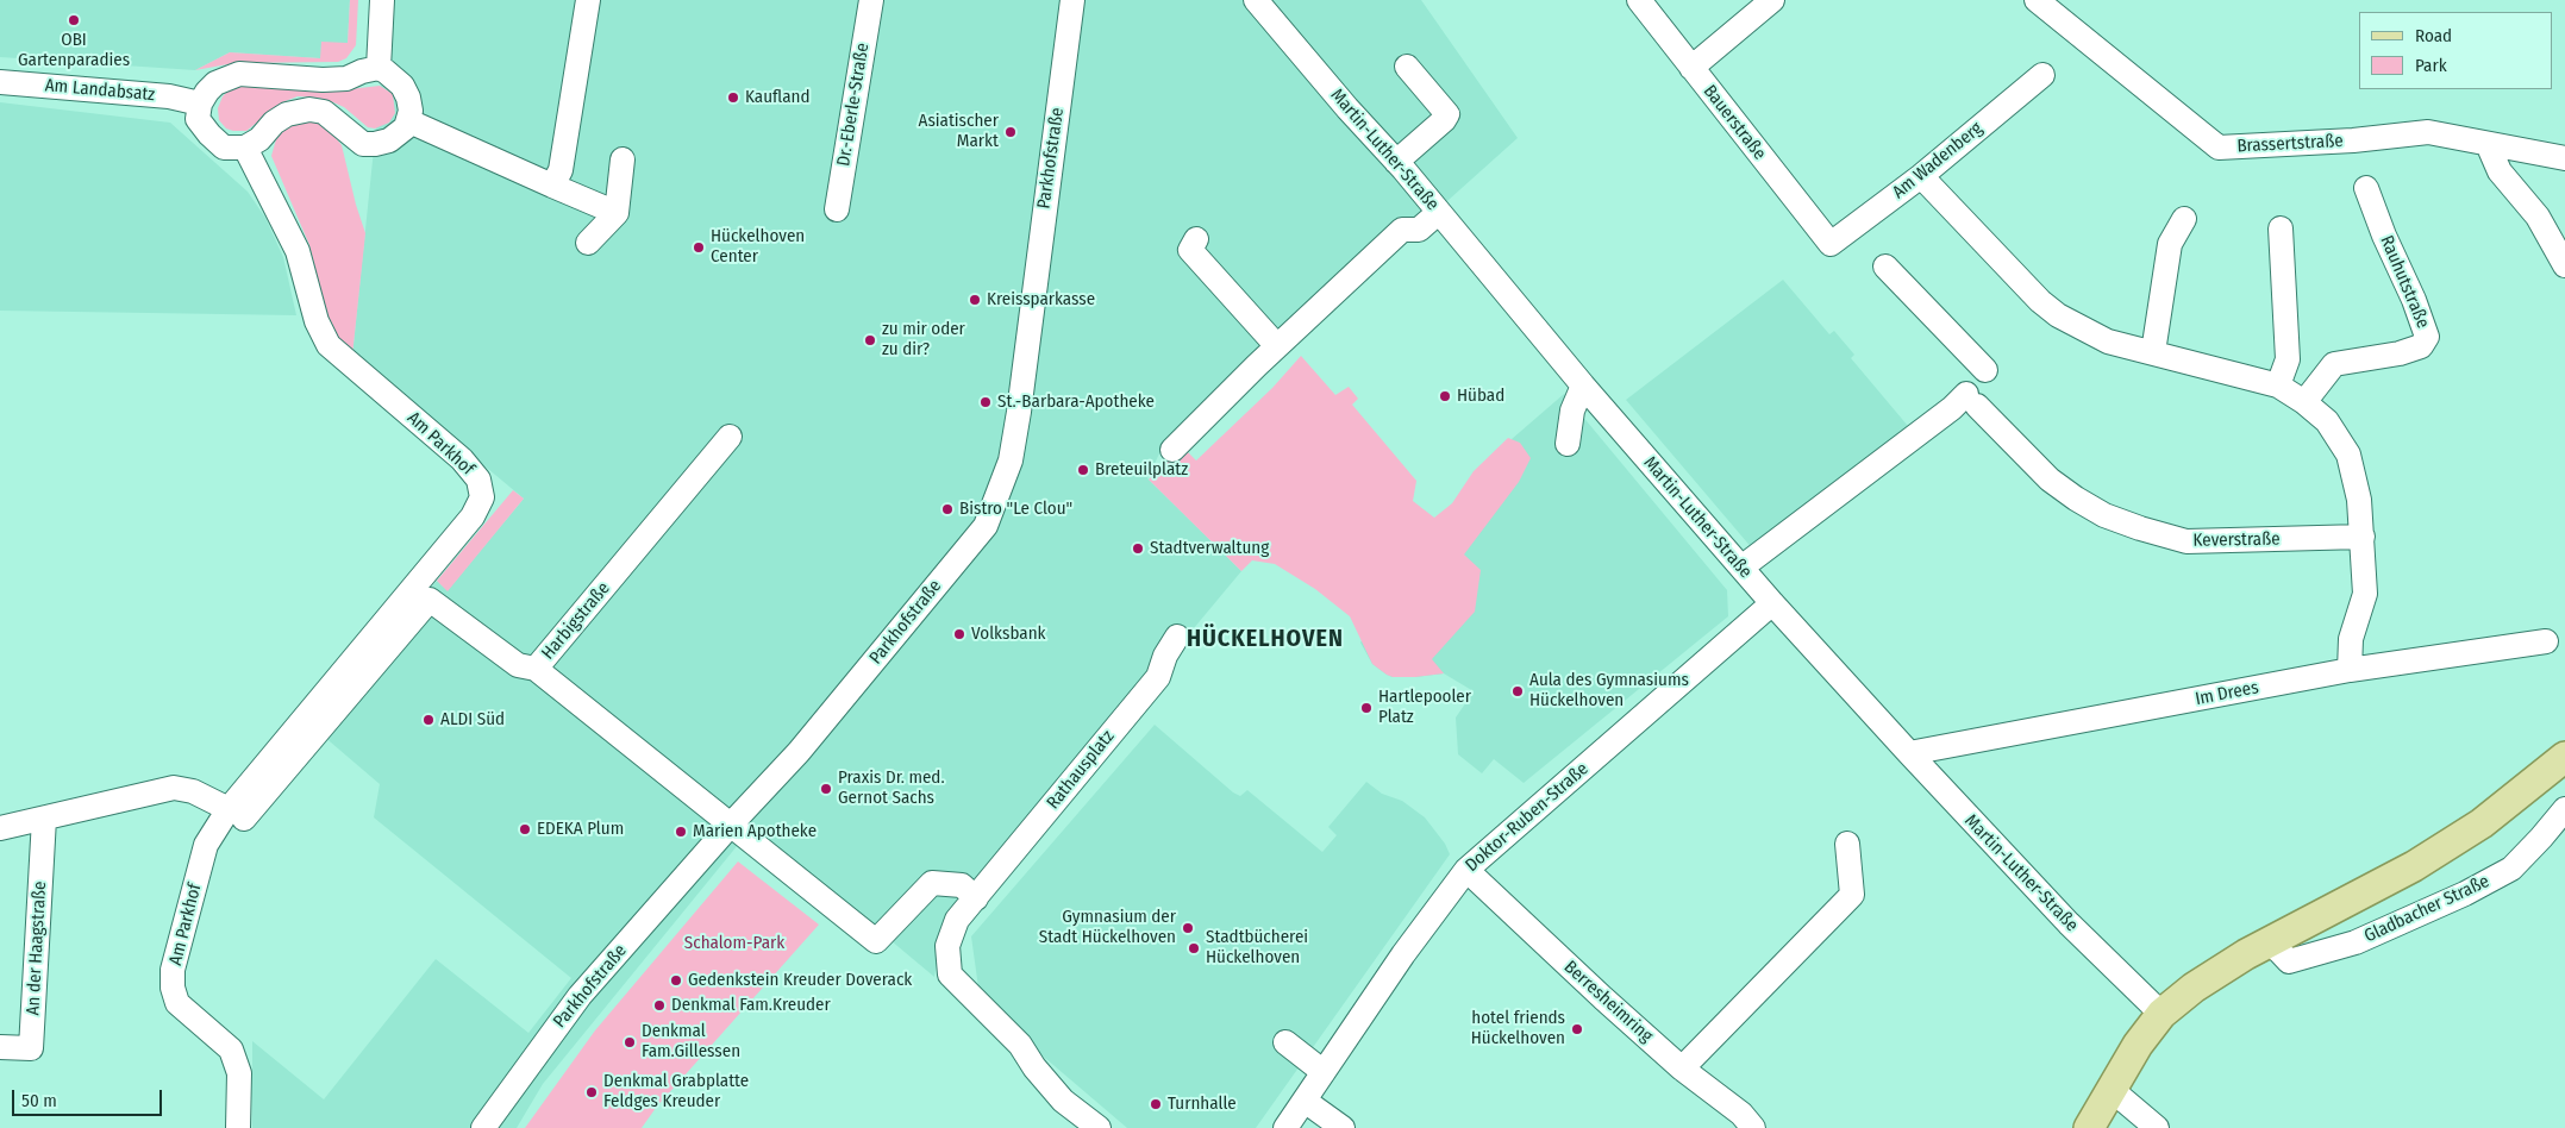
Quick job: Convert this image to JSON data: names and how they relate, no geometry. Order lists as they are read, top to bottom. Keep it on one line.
{"streets":{"street":["Am Landabsatz","Dr.-Eberle-Straße","Bauerstraße","Brassertstraße","Martin-Luther-Straße","Parkhofstraße","Am Wadenberg","Rauhutstraße","Am Parkhof","Keverstraße","Harbigstraße","Im Drees","Rathausplatz","Doktor-Ruben-Straße","Gladbacher Straße","An der Haagstraße","Berresheimring"]},"crossings":[["Bauerstraße","Am Wadenberg"],["Martin-Luther-Straße","Keverstraße"],["Martin-Luther-Straße","Im Drees"],["Martin-Luther-Straße","Doktor-Ruben-Straße"],["Parkhofstraße","Harbigstraße"],["Harbigstraße","Rathausplatz"],["Doktor-Ruben-Straße","Berresheimring"]],"districts":["HÜCKELHOVEN"],"parks":["Schalom-Park"],"places":["OBI Gartenparadies","Kaufland","Asiatischer Markt","Hückelhoven Center","Kreissparkasse","zu mir oder zu dir?","Hübad","St.-Barbara-Apotheke","Breteuilplatz","Bistro \"Le Clou\"","Stadtverwaltung","Volksbank","Aula des Gymnasiums Hückelhoven","Hartlepooler Platz","ALDI Süd","Praxis Dr. med. Gernot Sachs","EDEKA Plum","Marien Apotheke","Gymnasium der Stadt Hückelhoven","Stadtbücherei Hückelhoven","Gedenkstein Kreuder Doverack","Denkmal Fam.Kreuder","hotel friends Hückelhoven","Denkmal Fam.Gillessen","Denkmal Grabplatte Feldges Kreuder","Turnhalle"],"legend":["Road","Park"],"scale_bar":"50 m"}
